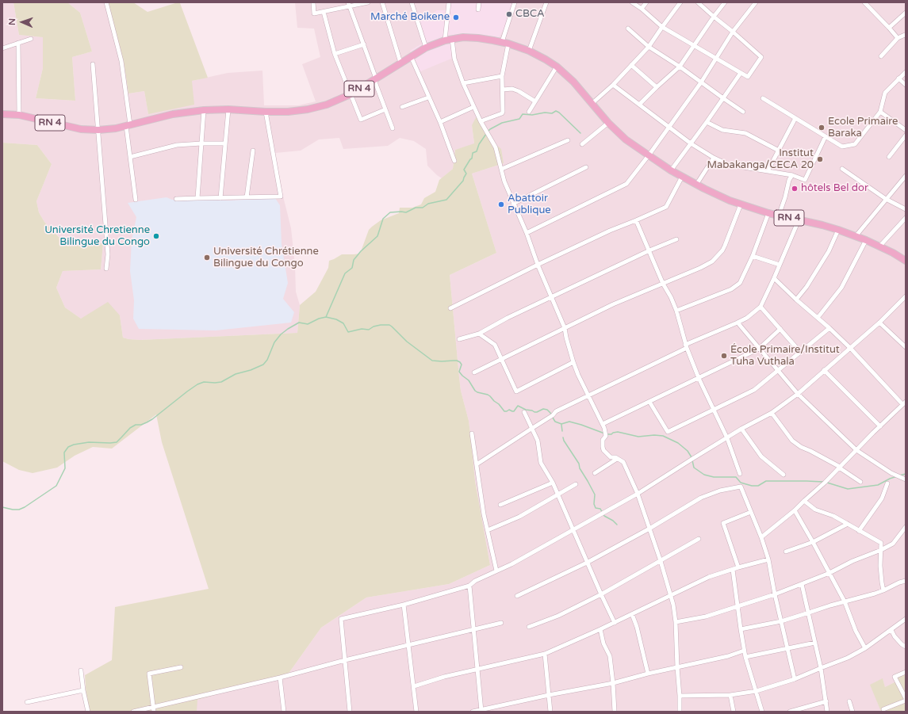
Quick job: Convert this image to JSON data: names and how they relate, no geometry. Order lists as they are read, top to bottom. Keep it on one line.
{"streets":{"highway":["RN 4"]},"places":["CBCA","Marché Boikene","Ecole Primaire Baraka","Institut Mabakanga/CECA 20","hôtels Bel dor","Abattoir Publique","Université Chretienne Bilingue du Congo","Université Chrétienne Bilingue du Congo","École Primaire/Institut Tuha Vuthala"],"north":"left"}
